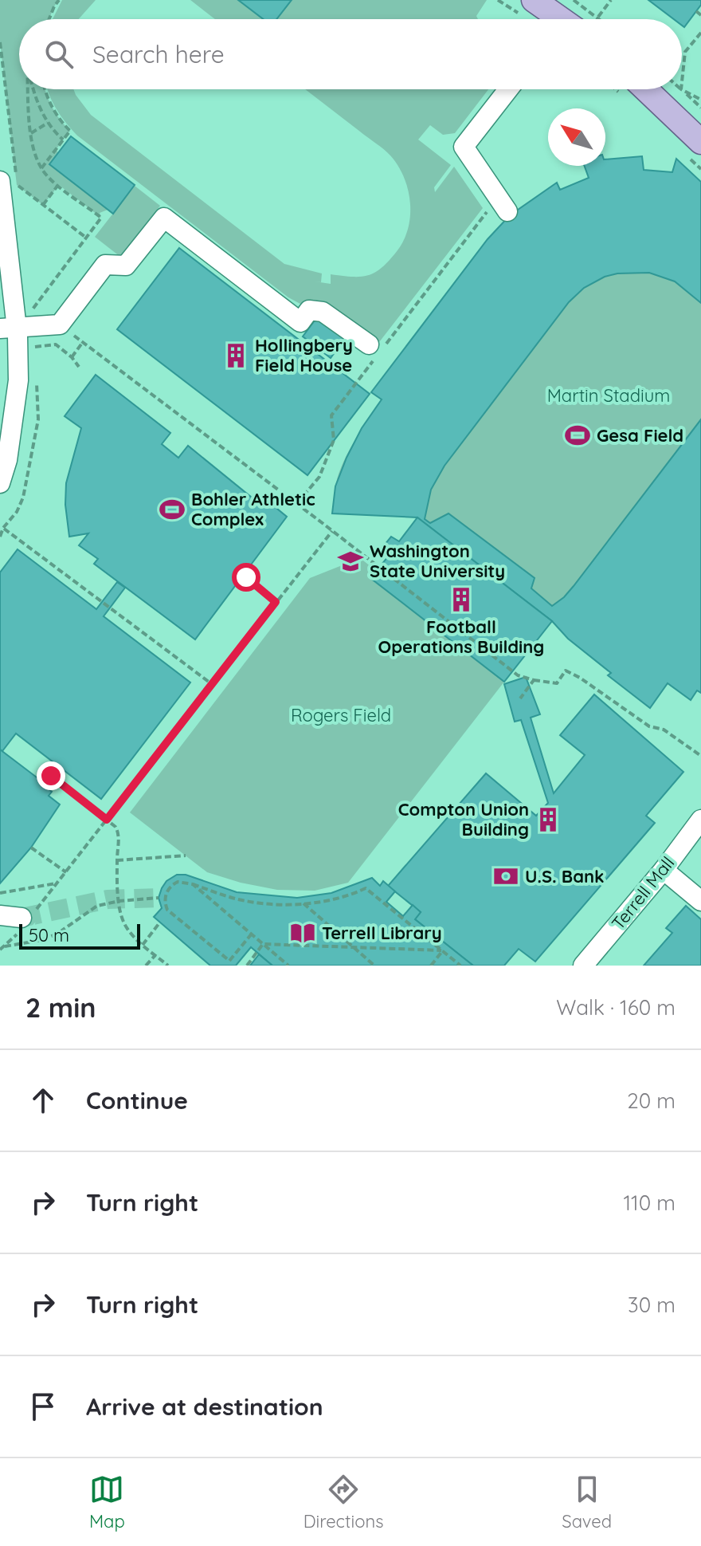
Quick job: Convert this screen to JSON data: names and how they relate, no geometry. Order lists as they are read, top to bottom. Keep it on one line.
{"streets":{"street":["Terrell Mall"]},"parks":["Martin Stadium","Rogers Field"],"places":{"building":["Hollingbery Field House","Football Operations Building","Compton Union Building"],"sports":["Gesa Field","Bohler Athletic Complex"],"school or university":["Washington State University"],"bank":["U.S. Bank"],"library":["Terrell Library"]},"scale_bar":"50 m","north":"top left","page":{"search":"Search here","scale":"50 m","heading":["2 min","Walk · 160 m"],"list":[["Continue","20 m"],["Turn right","110 m"],["Turn right","30 m"],"Arrive at destination"],"nav":["Map","Directions","Saved"]}}
